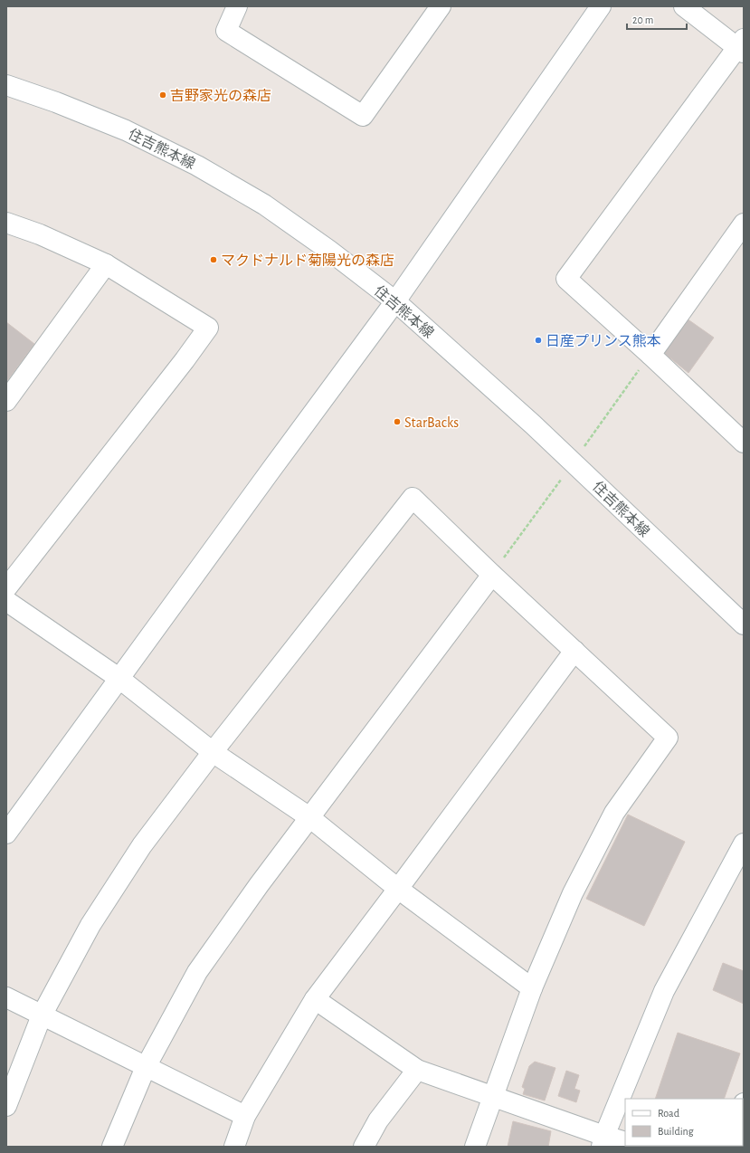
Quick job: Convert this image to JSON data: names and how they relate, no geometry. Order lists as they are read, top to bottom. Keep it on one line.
{"streets":{"street":["住吉熊本線"]},"places":["吉野家光の森店","マクドナルド菊陽光の森店","日産プリンス熊本","StarBacks"],"legend":["Road","Building"],"scale_bar":"20 m"}
